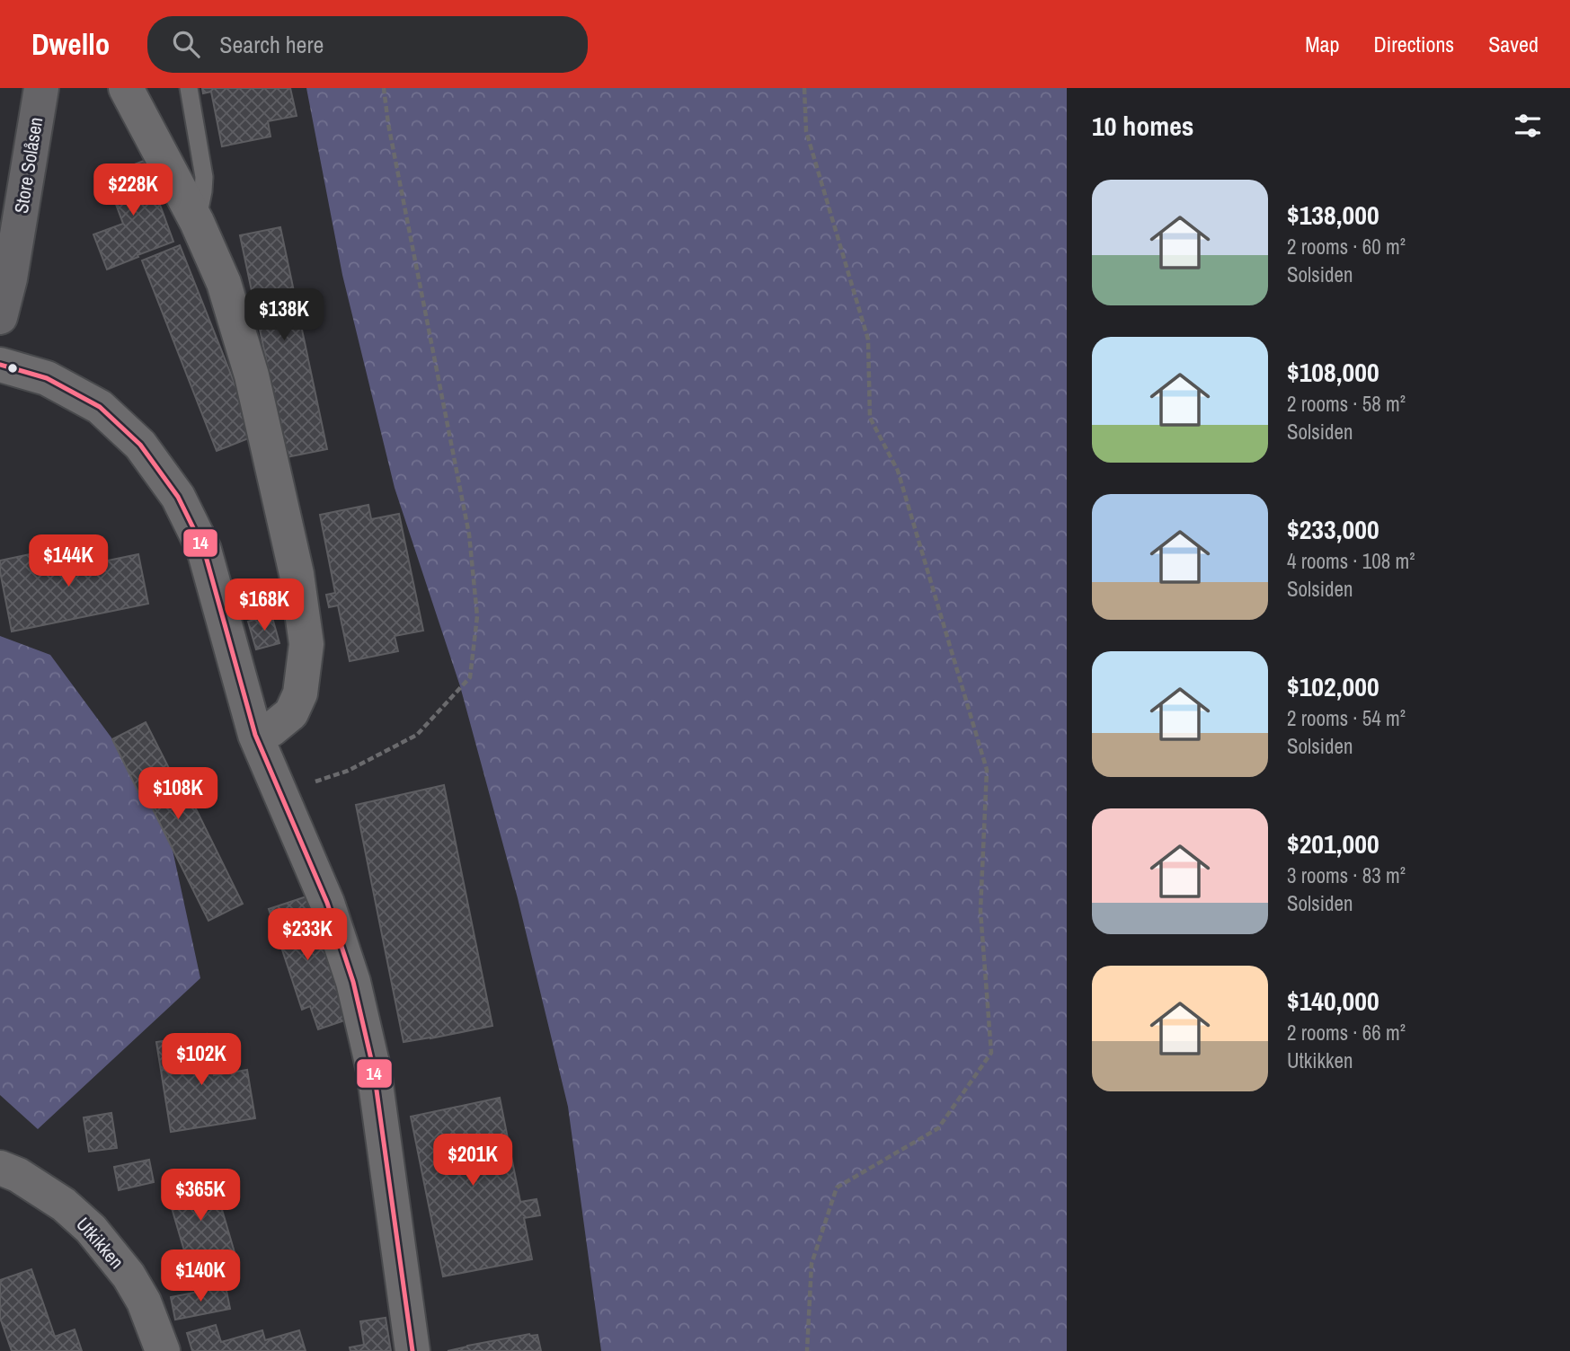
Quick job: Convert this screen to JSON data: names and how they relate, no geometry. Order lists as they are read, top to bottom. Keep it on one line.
{"streets":{"street":["Store Solåsen","Utkikken"]},"lines":["transit line 14"],"page":{"header":"Dwello","search":"Search here","nav":["Map","Directions","Saved"],"heading":"10 homes","price":["$228K","$138K","$144K","$168K","$108K","$233K","$102K","$201K","$365K","$140K"],"list":[{"name":"$138,000","note":"2 rooms · 60 m² · Solsiden"},{"name":"$108,000","note":"2 rooms · 58 m² · Solsiden"},{"name":"$233,000","note":"4 rooms · 108 m² · Solsiden"},{"name":"$102,000","note":"2 rooms · 54 m² · Solsiden"},{"name":"$201,000","note":"3 rooms · 83 m² · Solsiden"},{"name":"$140,000","note":"2 rooms · 66 m² · Utkikken"}]}}
